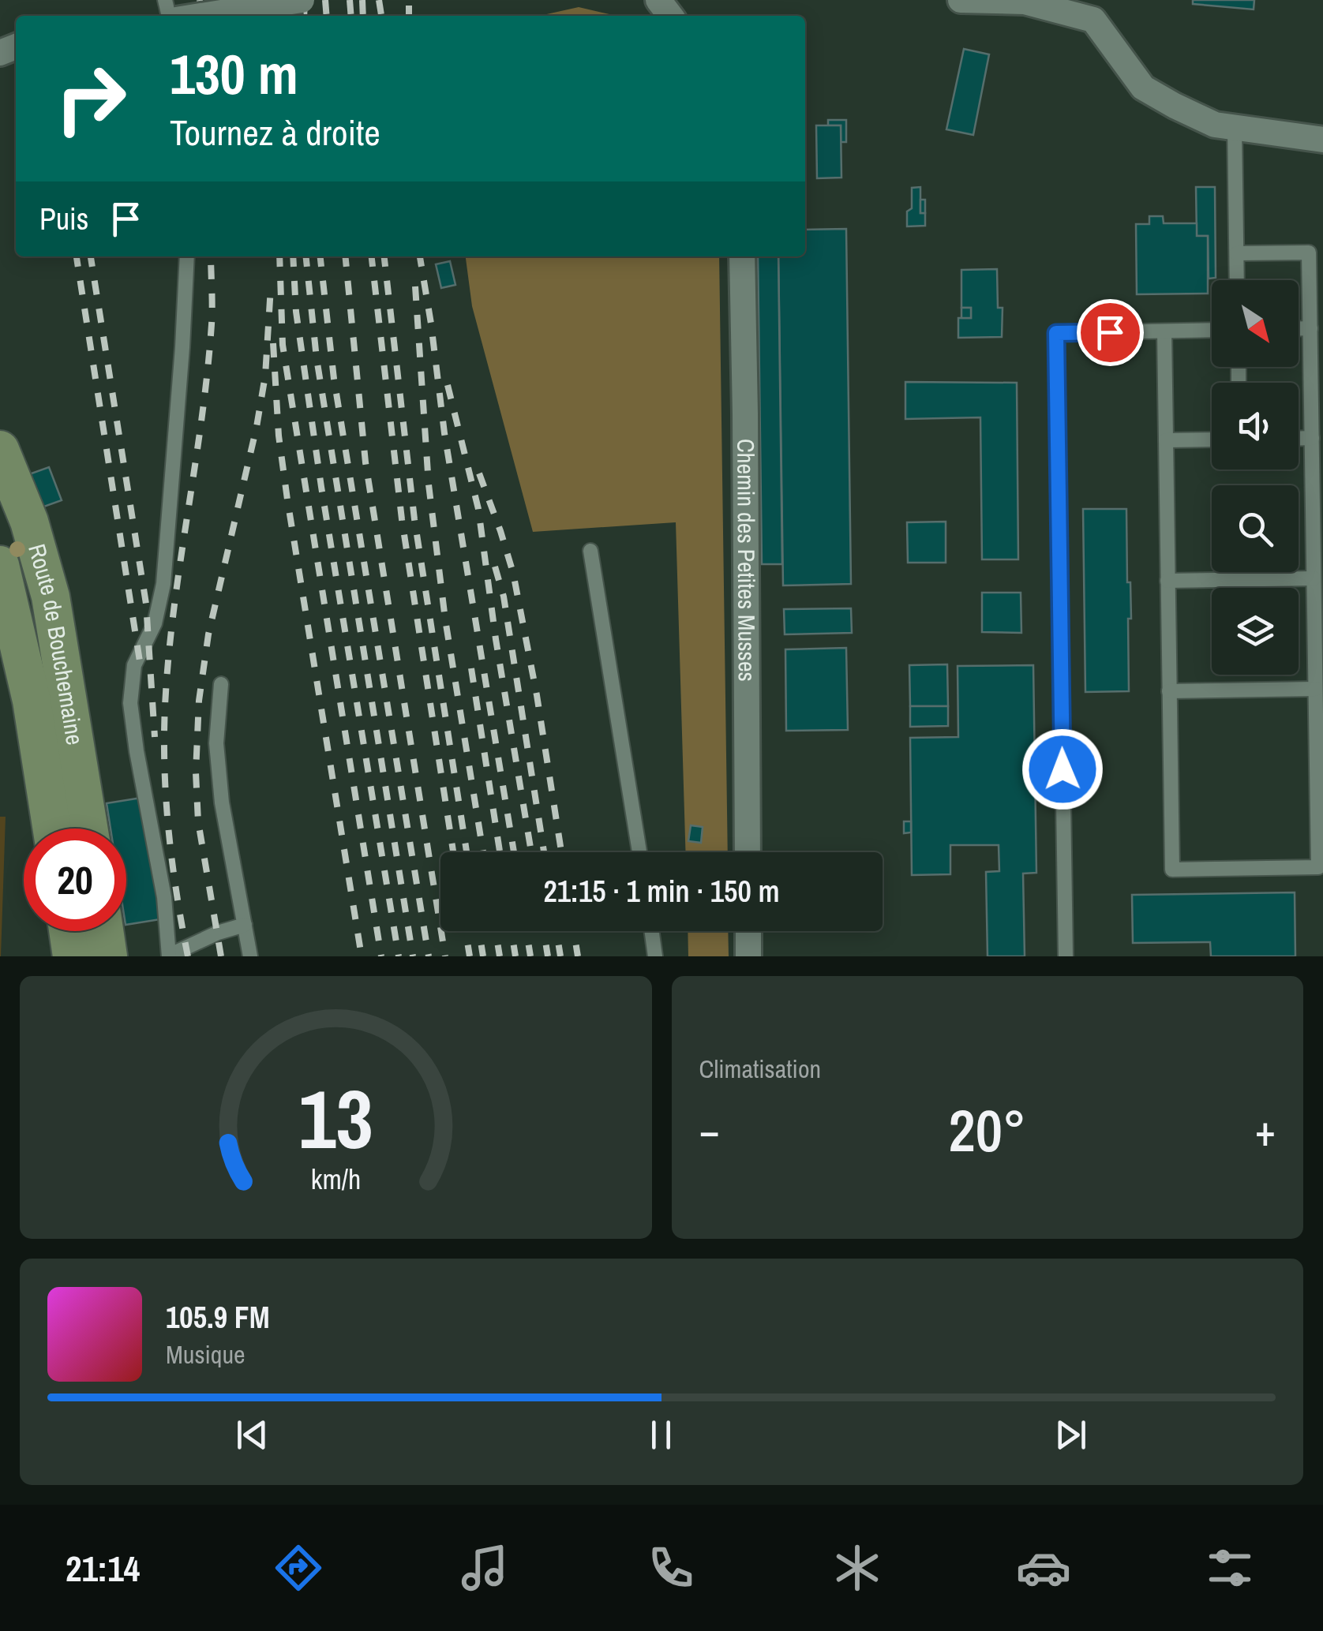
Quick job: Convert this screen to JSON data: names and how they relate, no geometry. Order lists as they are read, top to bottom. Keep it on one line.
{"streets":{"street":["Chemin des Petites Musses","Route de Bouchemaine"]},"north":"bottom right","page":{"turn":["130 m","Tournez à droite"],"then":"Puis","limit":"20","trip":"21:15 · 1 min · 150 m","tile":"Climatisation","heat":["−","20°","+"],"song":["105.9 FM","Musique"],"tabs":"21:14","gauge":["13","km/h"]}}
